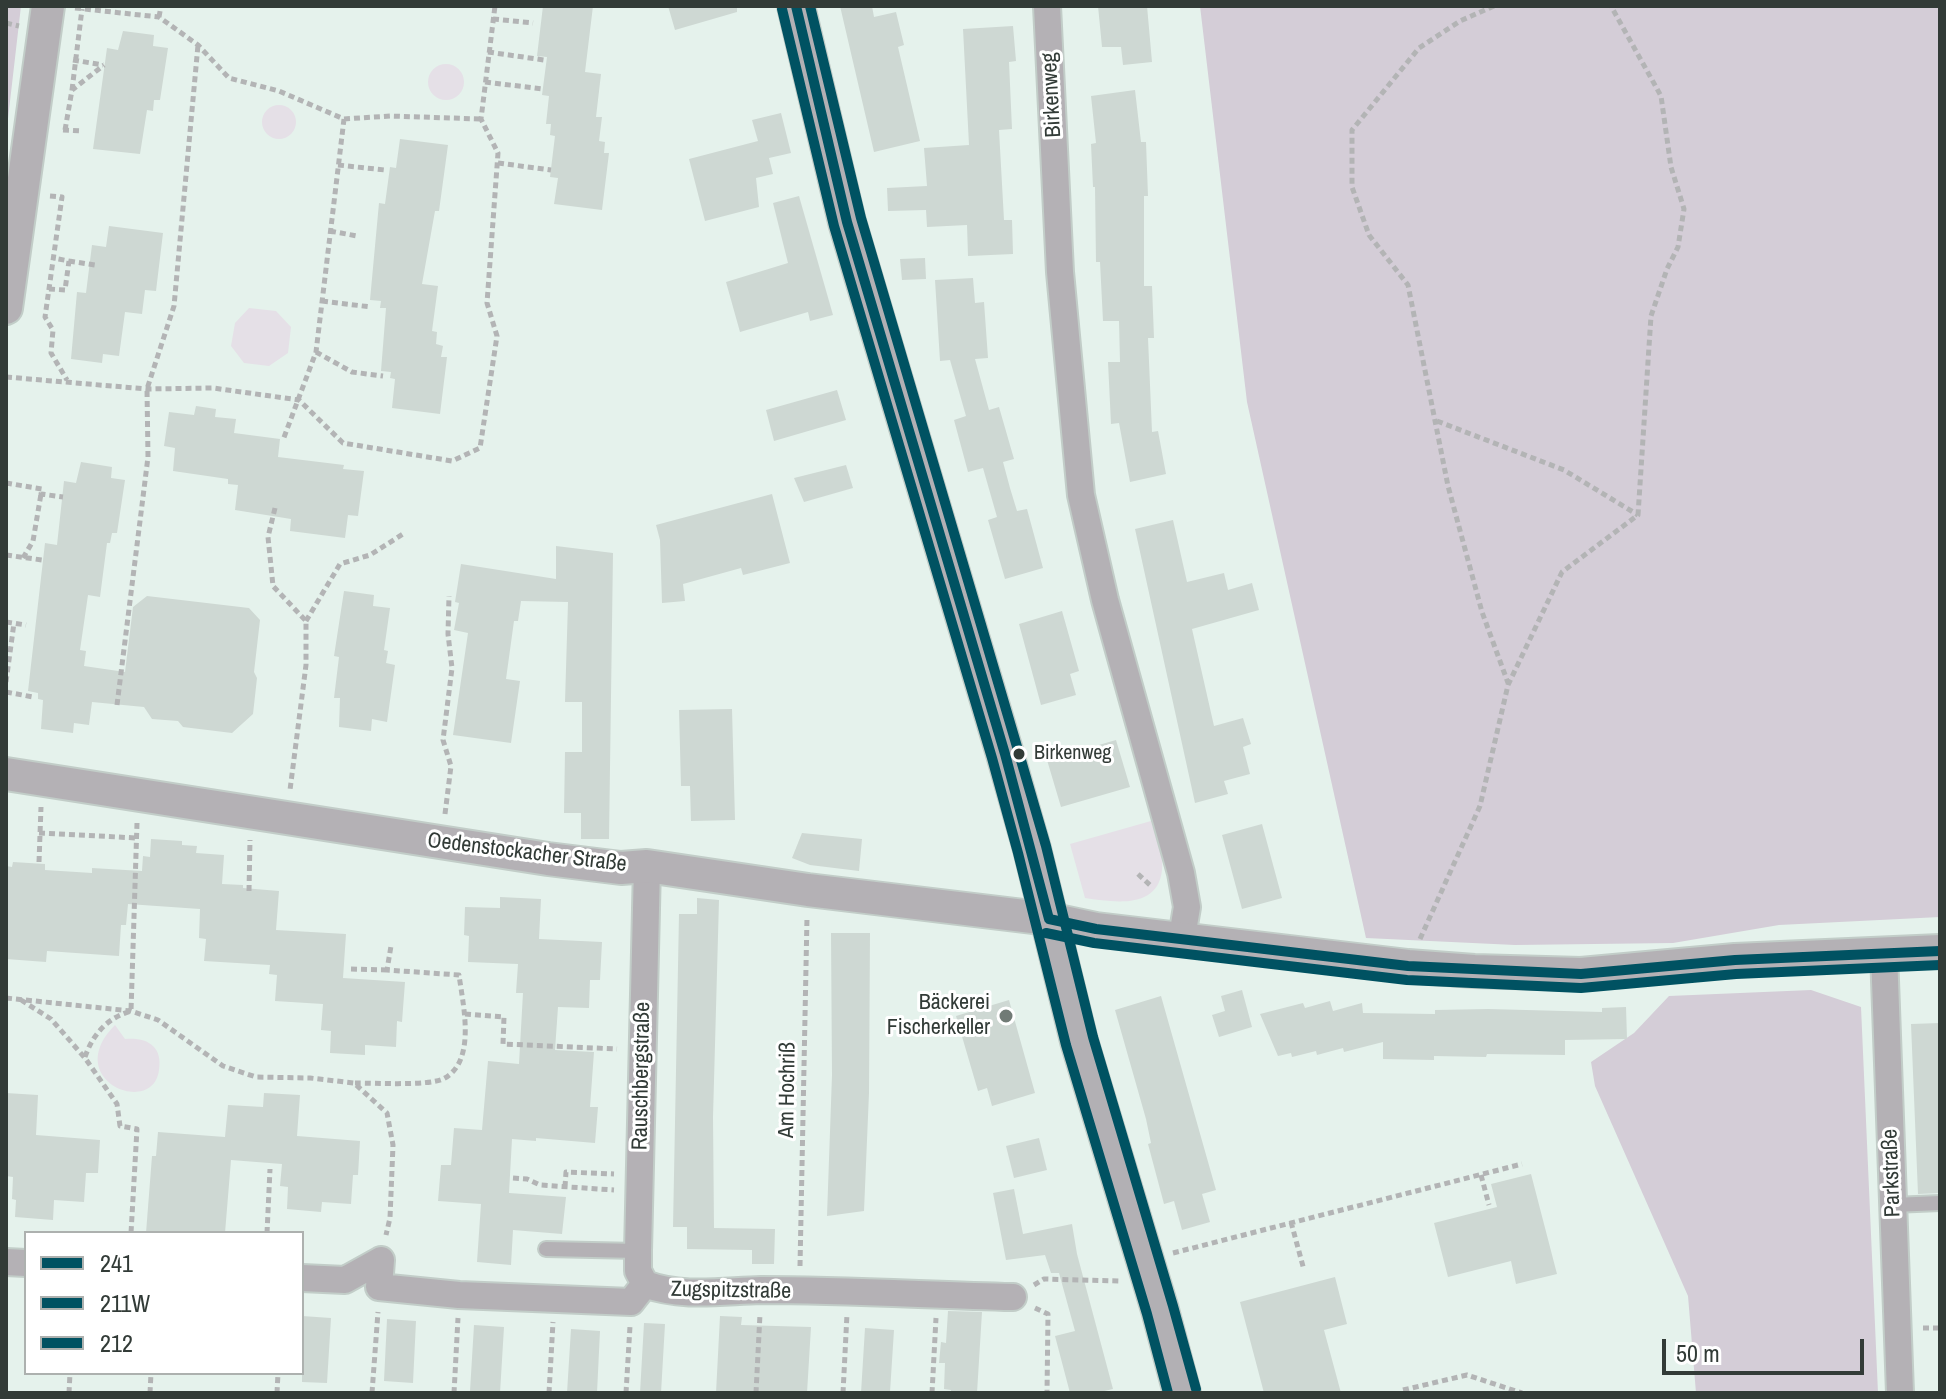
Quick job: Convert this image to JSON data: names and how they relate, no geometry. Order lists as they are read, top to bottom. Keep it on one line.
{"streets":{"street":["Birkenweg","Oedenstockacher Straße","Rauschbergstraße","Parkstraße","Zugspitzstraße"],"path":["Am Hochriß"]},"crossings":[["Birkenweg","Oedenstockacher Straße"],["Oedenstockacher Straße","Rauschbergstraße"],["Oedenstockacher Straße","Am Hochriß"],["Oedenstockacher Straße","Parkstraße"],["Rauschbergstraße","Zugspitzstraße"],["Am Hochriß","Zugspitzstraße"]],"places":["Birkenweg","Bäckerei Fischerkeller"],"lines":["transit line 241","transit line 212","transit line 211W"],"legend":["241","211W","212"],"scale_bar":"50 m"}
